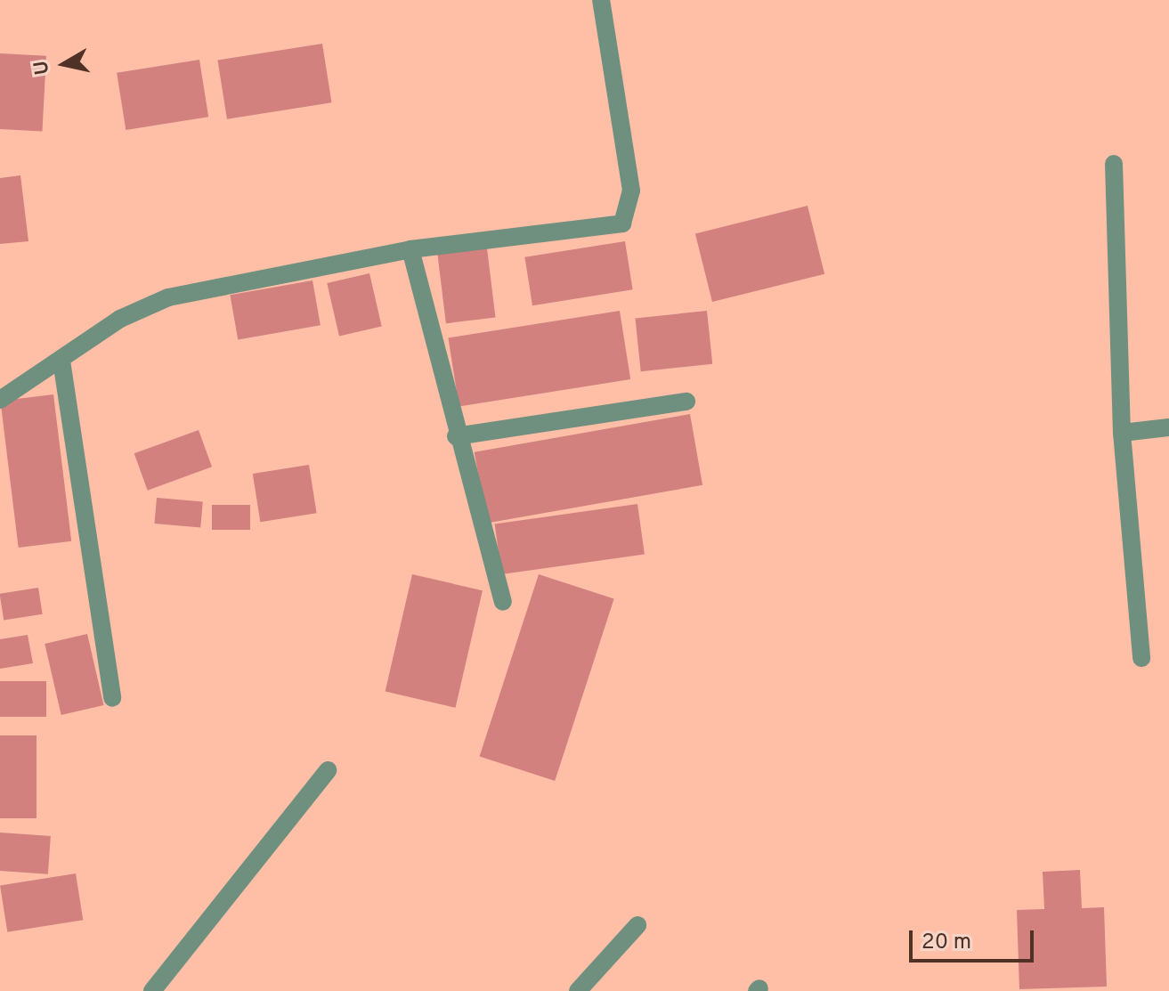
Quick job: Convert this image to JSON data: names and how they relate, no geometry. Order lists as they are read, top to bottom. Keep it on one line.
{"scale_bar":"20 m","north":"left"}
